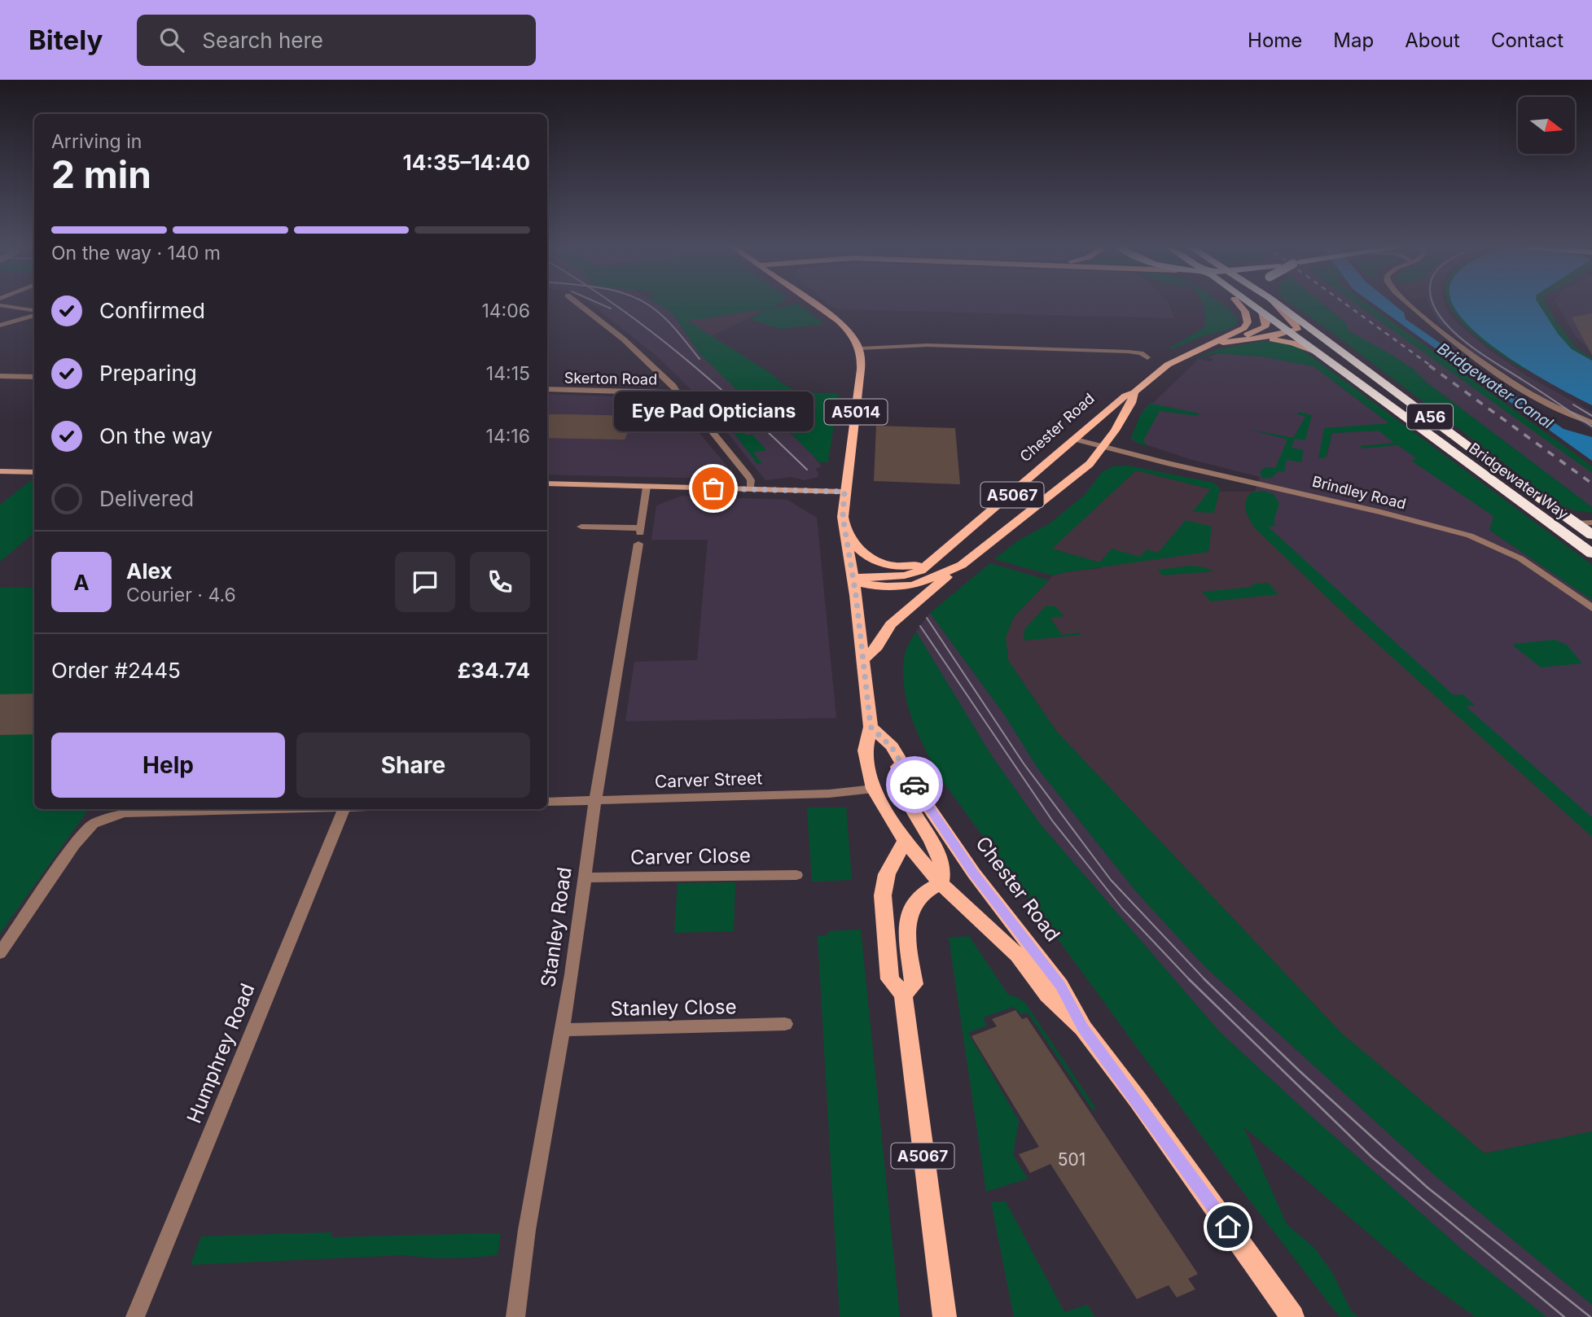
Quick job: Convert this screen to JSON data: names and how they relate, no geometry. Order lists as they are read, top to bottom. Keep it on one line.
{"streets":{"highway":["A56","Bridgewater Way"],"main road":["A5014","Chester Road","A5067"],"street":["Skerton Road","Brindley Road","Carver Street","Carver Close","Stanley Road","Stanley Close","Humphrey Road"]},"crossings":[["A5014","Chester Road"],["A5014","A5067"],["A5014","Carver Street"],["Chester Road","Brindley Road"],["Chester Road","A5067"],["Bridgewater Way","A5067"],["Carver Street","Stanley Road"],["Carver Close","Stanley Road"],["Stanley Road","Stanley Close"]],"water":["Bridgewater Canal"],"places":["Eye Pad Opticians"],"house_numbers":["501"],"north":"right","page":{"header":"Bitely","search":"Search here","nav":["Home","Map","About","Contact"],"heading":["2 min","Arriving in","14:35–14:40"],"panel":["Alex","Courier · 4.6","Order #2445","£34.74"],"bar":"On the way · 140 m","list":[["Confirmed","14:06"],["Preparing","14:15"],["On the way","14:16"],"Delivered"],"bubble":"Eye Pad Opticians","round":"A","buttons":["Help","Share"]}}
